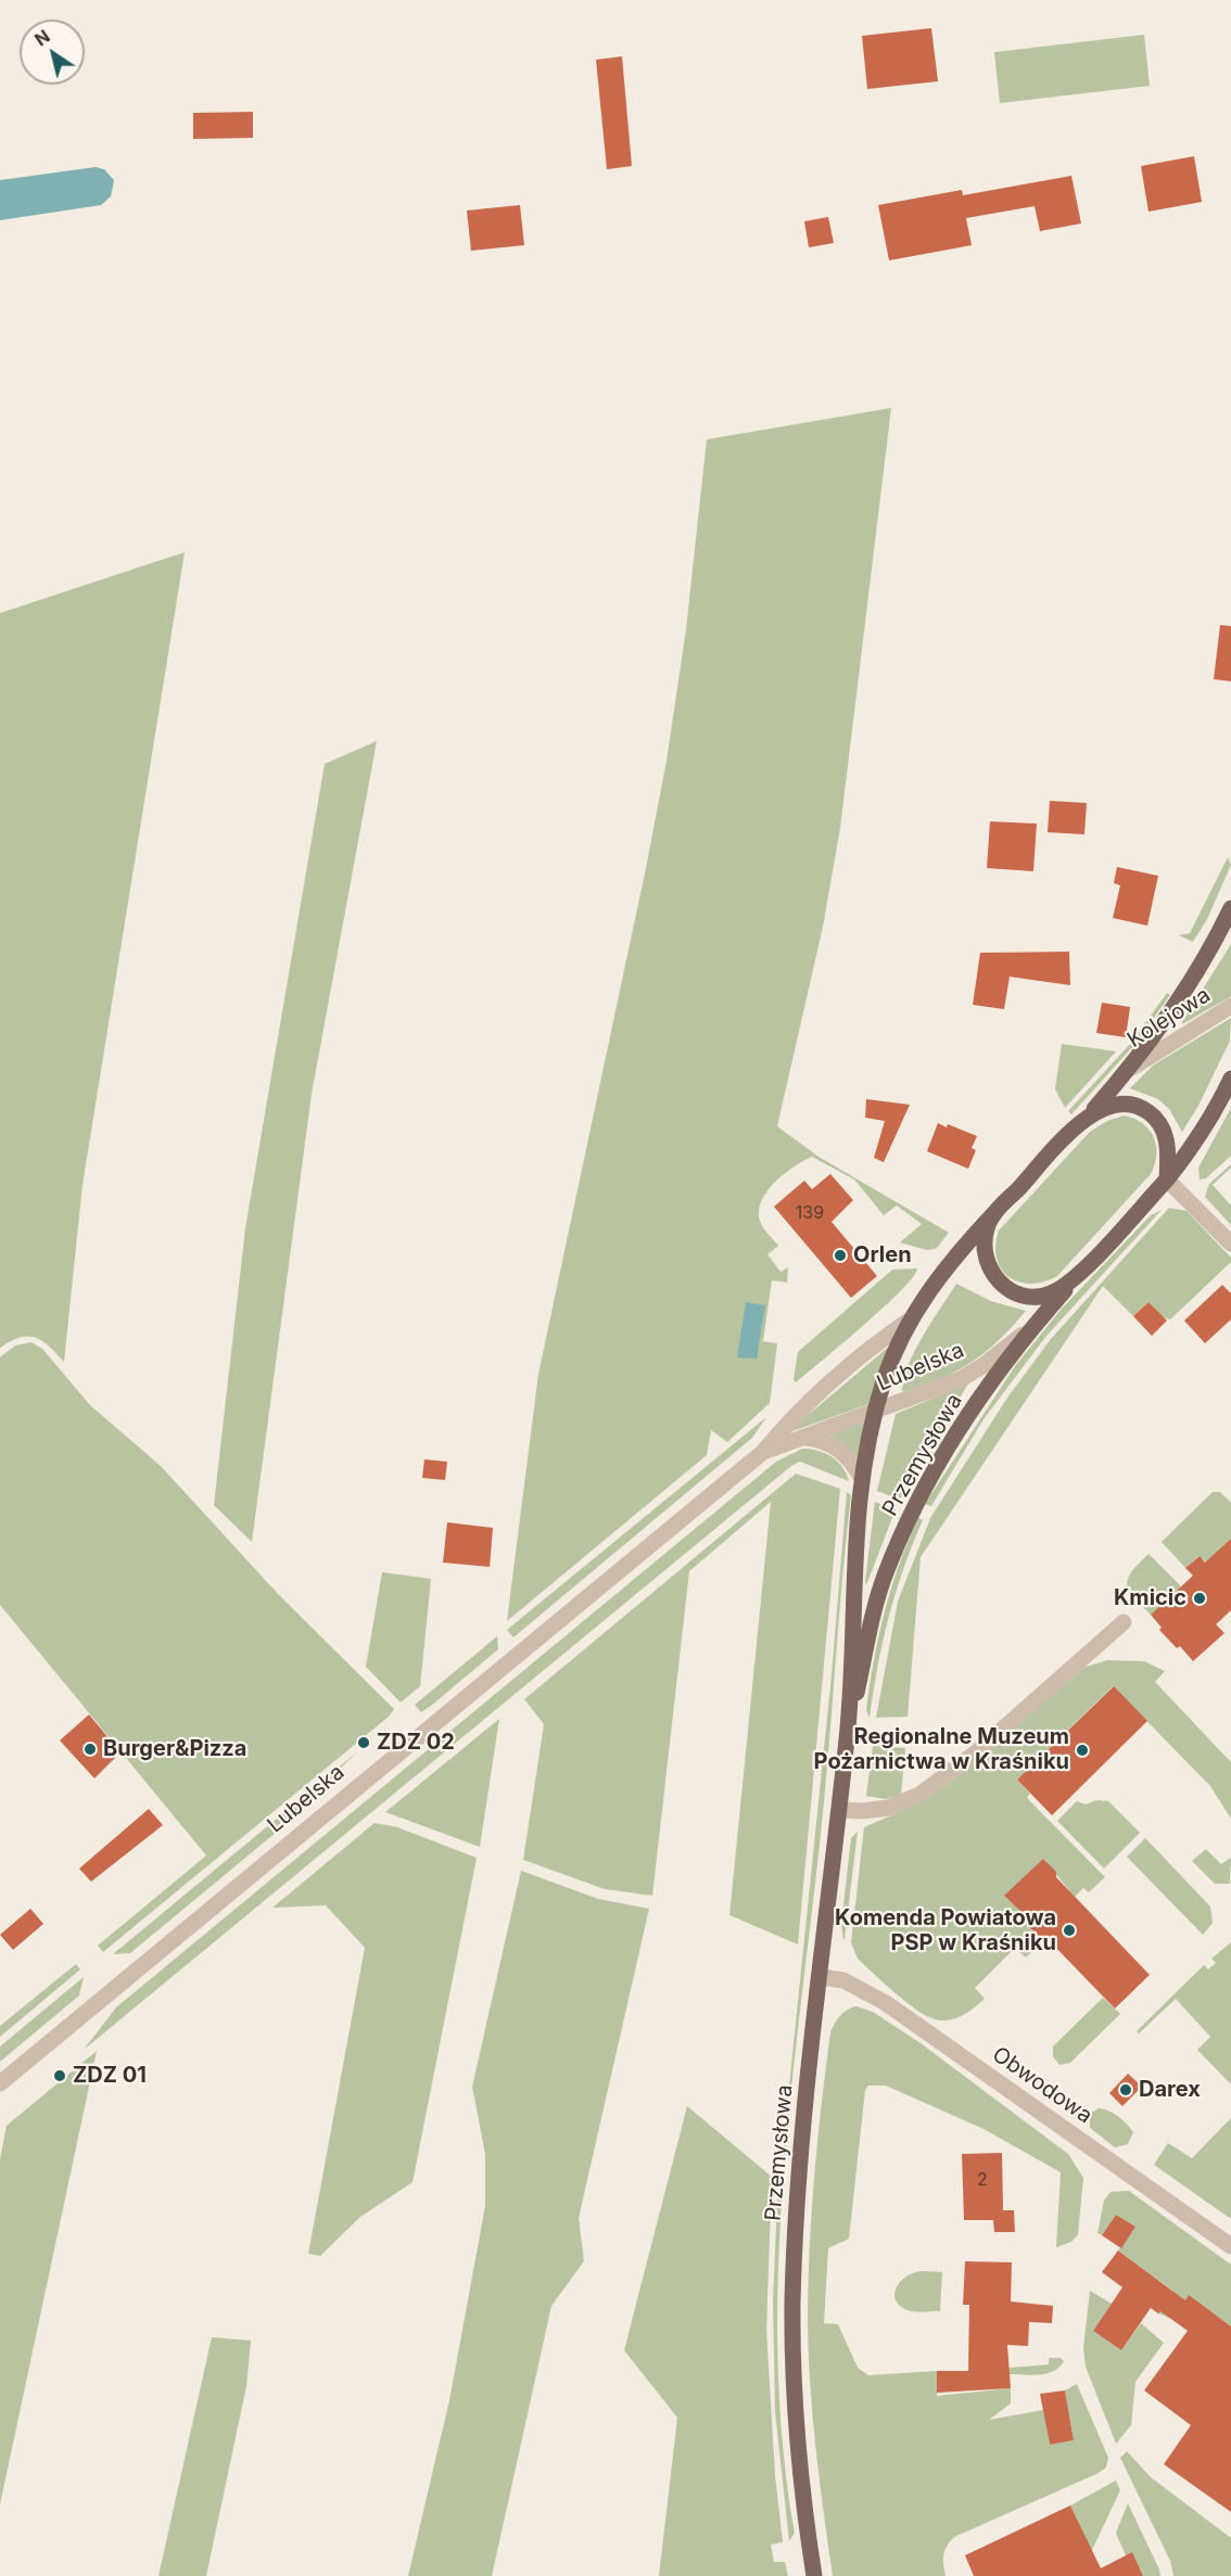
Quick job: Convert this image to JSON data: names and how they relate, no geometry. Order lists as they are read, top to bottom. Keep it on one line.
{"streets":{"main road":["Lubelska","Przemysłowa"],"street":["Kolejowa","Obwodowa"]},"crossings":[["Lubelska","Przemysłowa"],["Przemysłowa","Obwodowa"]],"places":["Orlen","Kmicic","ZDZ 02","Burger&Pizza","Regionalne Muzeum Pożarnictwa w Kraśniku","Komenda Powiatowa PSP w Kraśniku","ZDZ 01","Darex"],"house_numbers":["139","2"],"north":"top left"}
